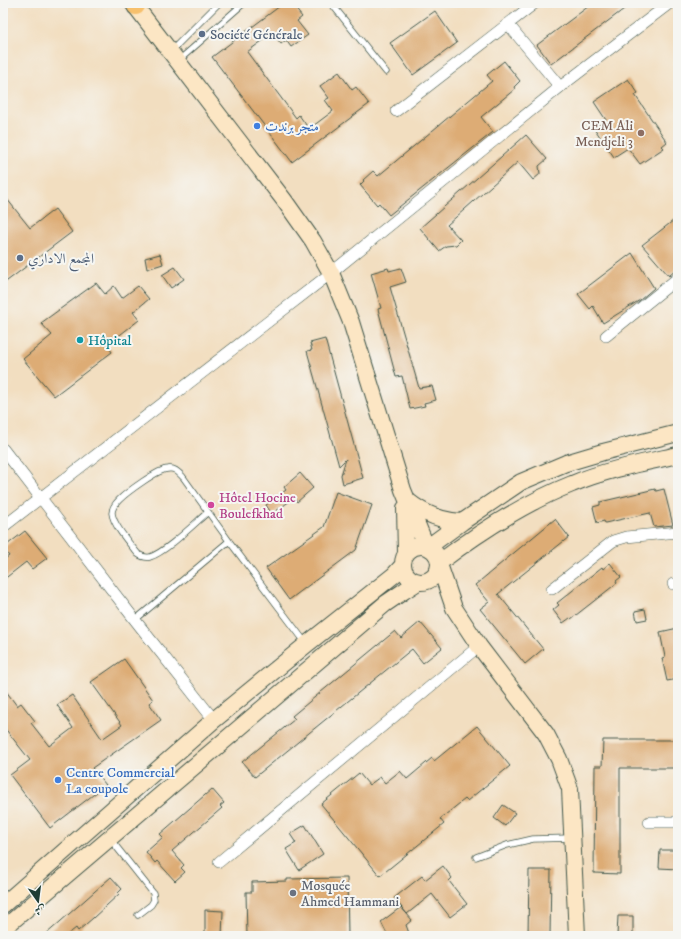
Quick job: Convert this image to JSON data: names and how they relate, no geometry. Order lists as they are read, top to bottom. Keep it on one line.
{"places":["Société Générale","متجر برندت","CEM Ali Mendjeli 3","المجمع الاداري","Hôpital","Hôtel Hocine Boulefkhad","Centre Commercial La coupole","Mosquée Ahmed Hammani"],"north":"bottom"}
